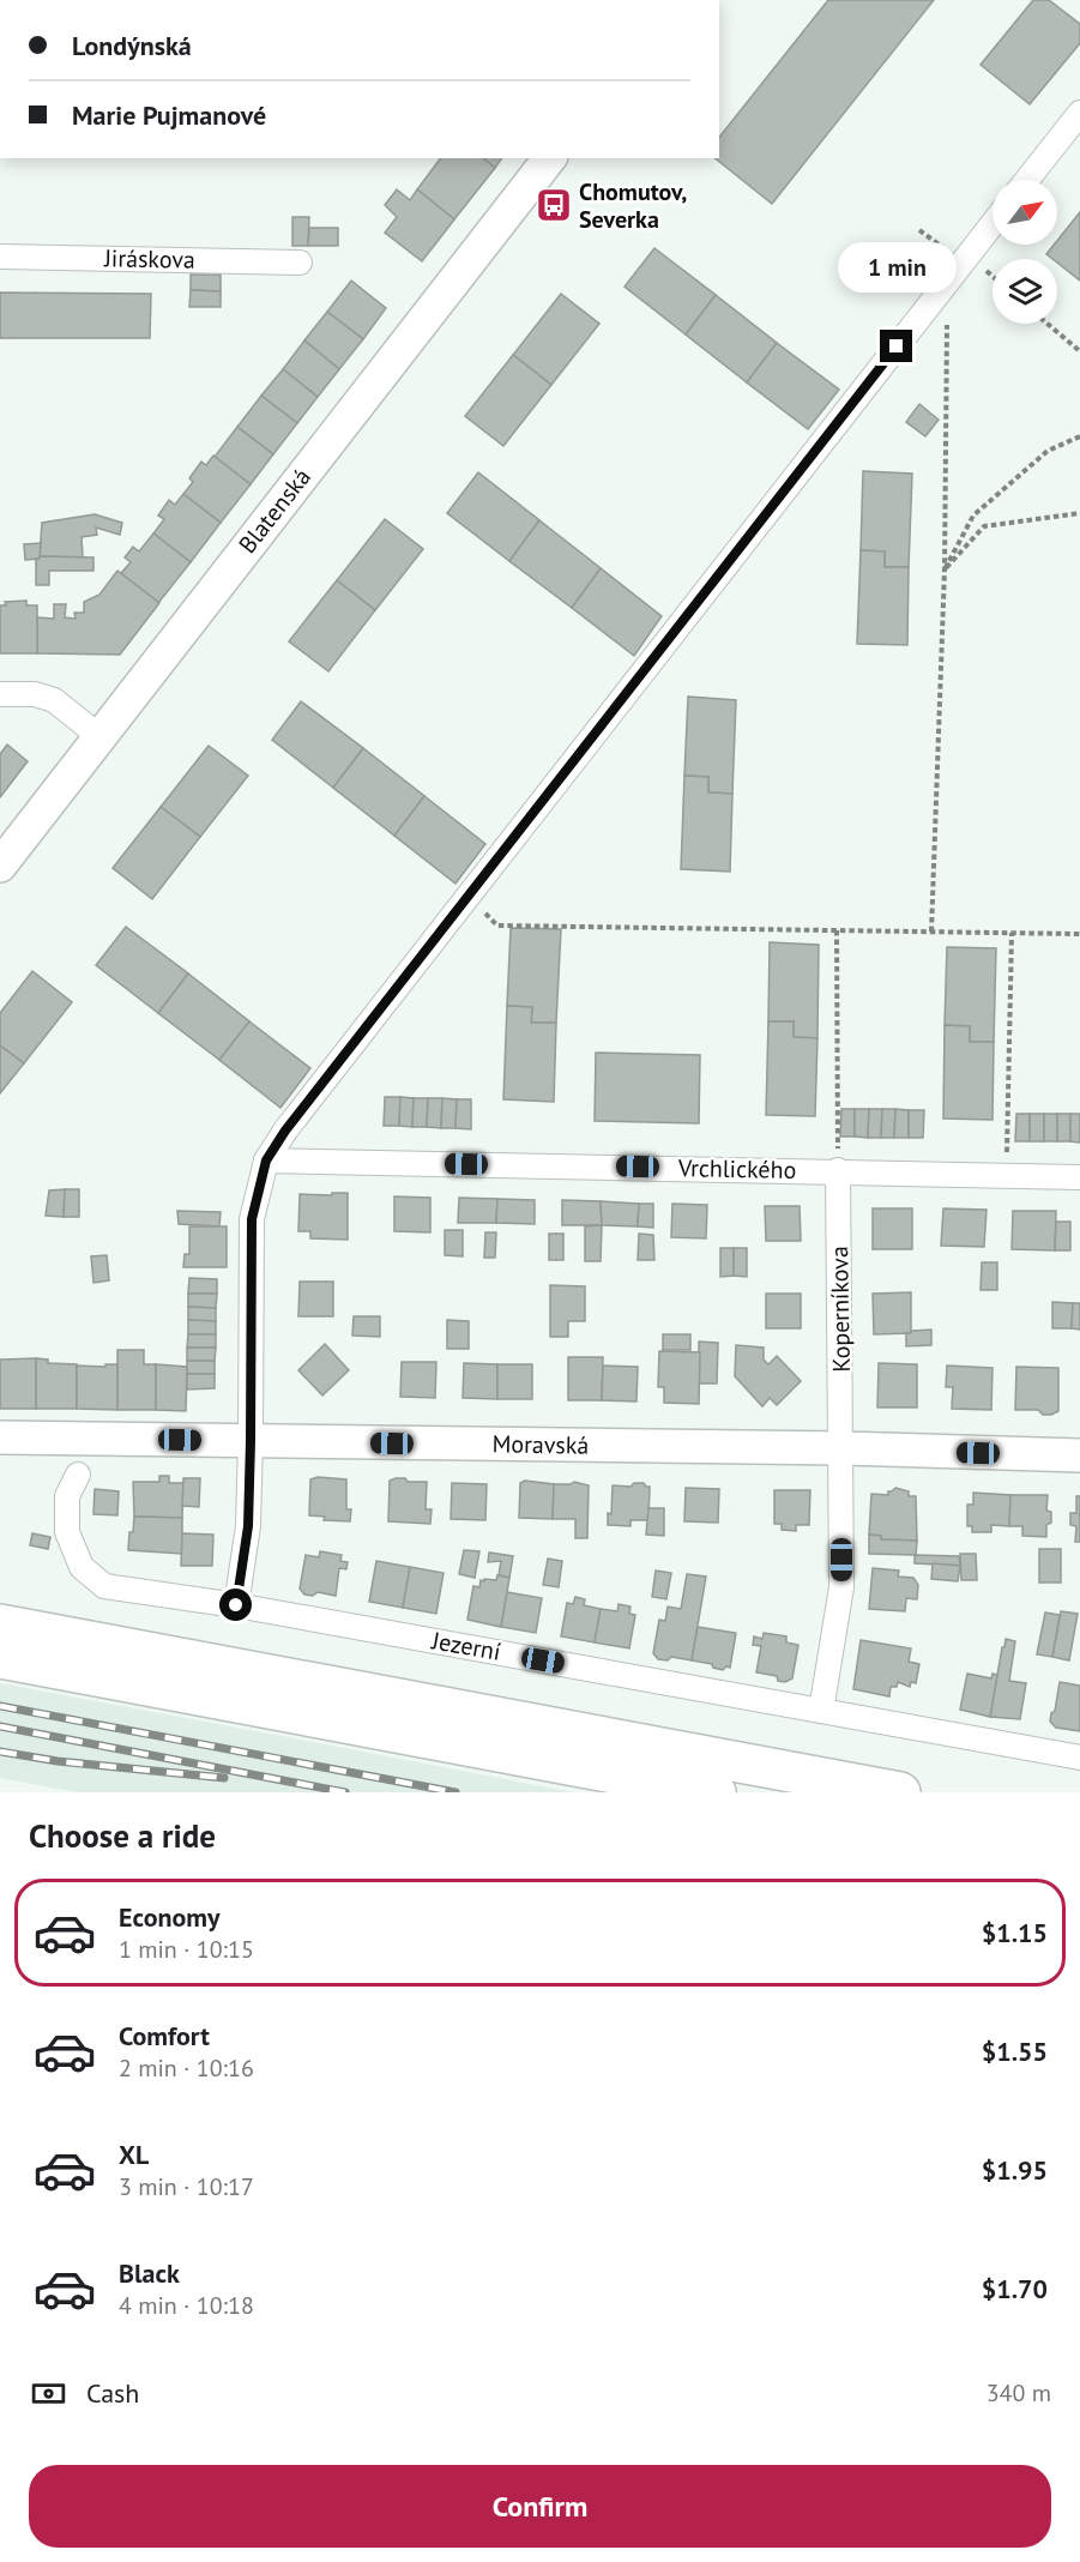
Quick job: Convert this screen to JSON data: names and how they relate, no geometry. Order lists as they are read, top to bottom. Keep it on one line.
{"streets":{"street":["Jiráskova","Blatenská","Vrchlického","Koperníkova","Moravská","Jezerní"]},"crossings":[["Vrchlického","Koperníkova"],["Koperníkova","Moravská"],["Koperníkova","Jezerní"]],"places":{"bus stop":["Chomutov, Severka"]},"north":"top right","page":{"banner":["Londýnská","Marie Pujmanové"],"bubble":"1 min","heading":"Choose a ride","list":[{"name":"Economy","note":"1 min · 10:15","value":"$1.15"},{"name":"Comfort","note":"2 min · 10:16","value":"$1.55"},{"name":"XL","note":"3 min · 10:17","value":"$1.95"},{"name":"Black","note":"4 min · 10:18","value":"$1.70"}],"pay":["Cash","340 m"],"buttons":"Confirm"}}
